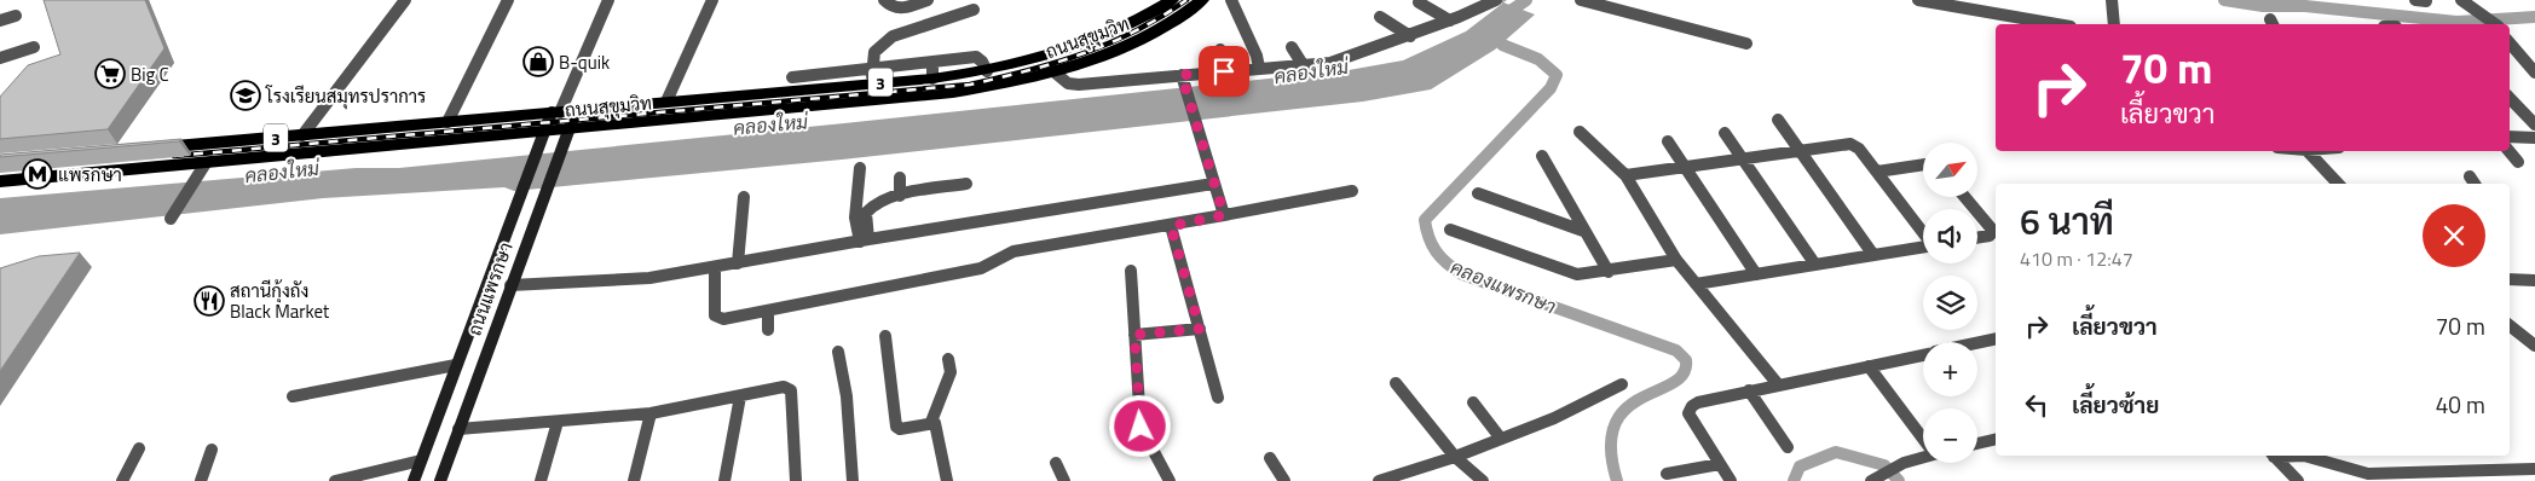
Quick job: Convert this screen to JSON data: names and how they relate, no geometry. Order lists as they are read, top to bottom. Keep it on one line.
{"streets":{"highway":["ถนนสุขุมวิท","3"],"main road":["ถนนแพรกษา"]},"crossings":[["ถนนสุขุมวิท","ถนนแพรกษา"]],"water":["คลองใหม่","คลองแพรกษา"],"places":{"shop":["B-quik"],"supermarket":["Big C"],"school or university":["โรงเรียนสมุทรปราการ"],"metro station":["แพรกษา"],"restaurant":["สถานีกุ้งถัง Black Market"]},"north":"top right","page":{"turn":["70 m","เลี้ยวขวา"],"map_buttons":["+","−"],"heading":["6 นาที","410 m · 12:47"],"list":[{"name":"เลี้ยวขวา","value":"70 m"},{"name":"เลี้ยวซ้าย","value":"40 m"}]}}
